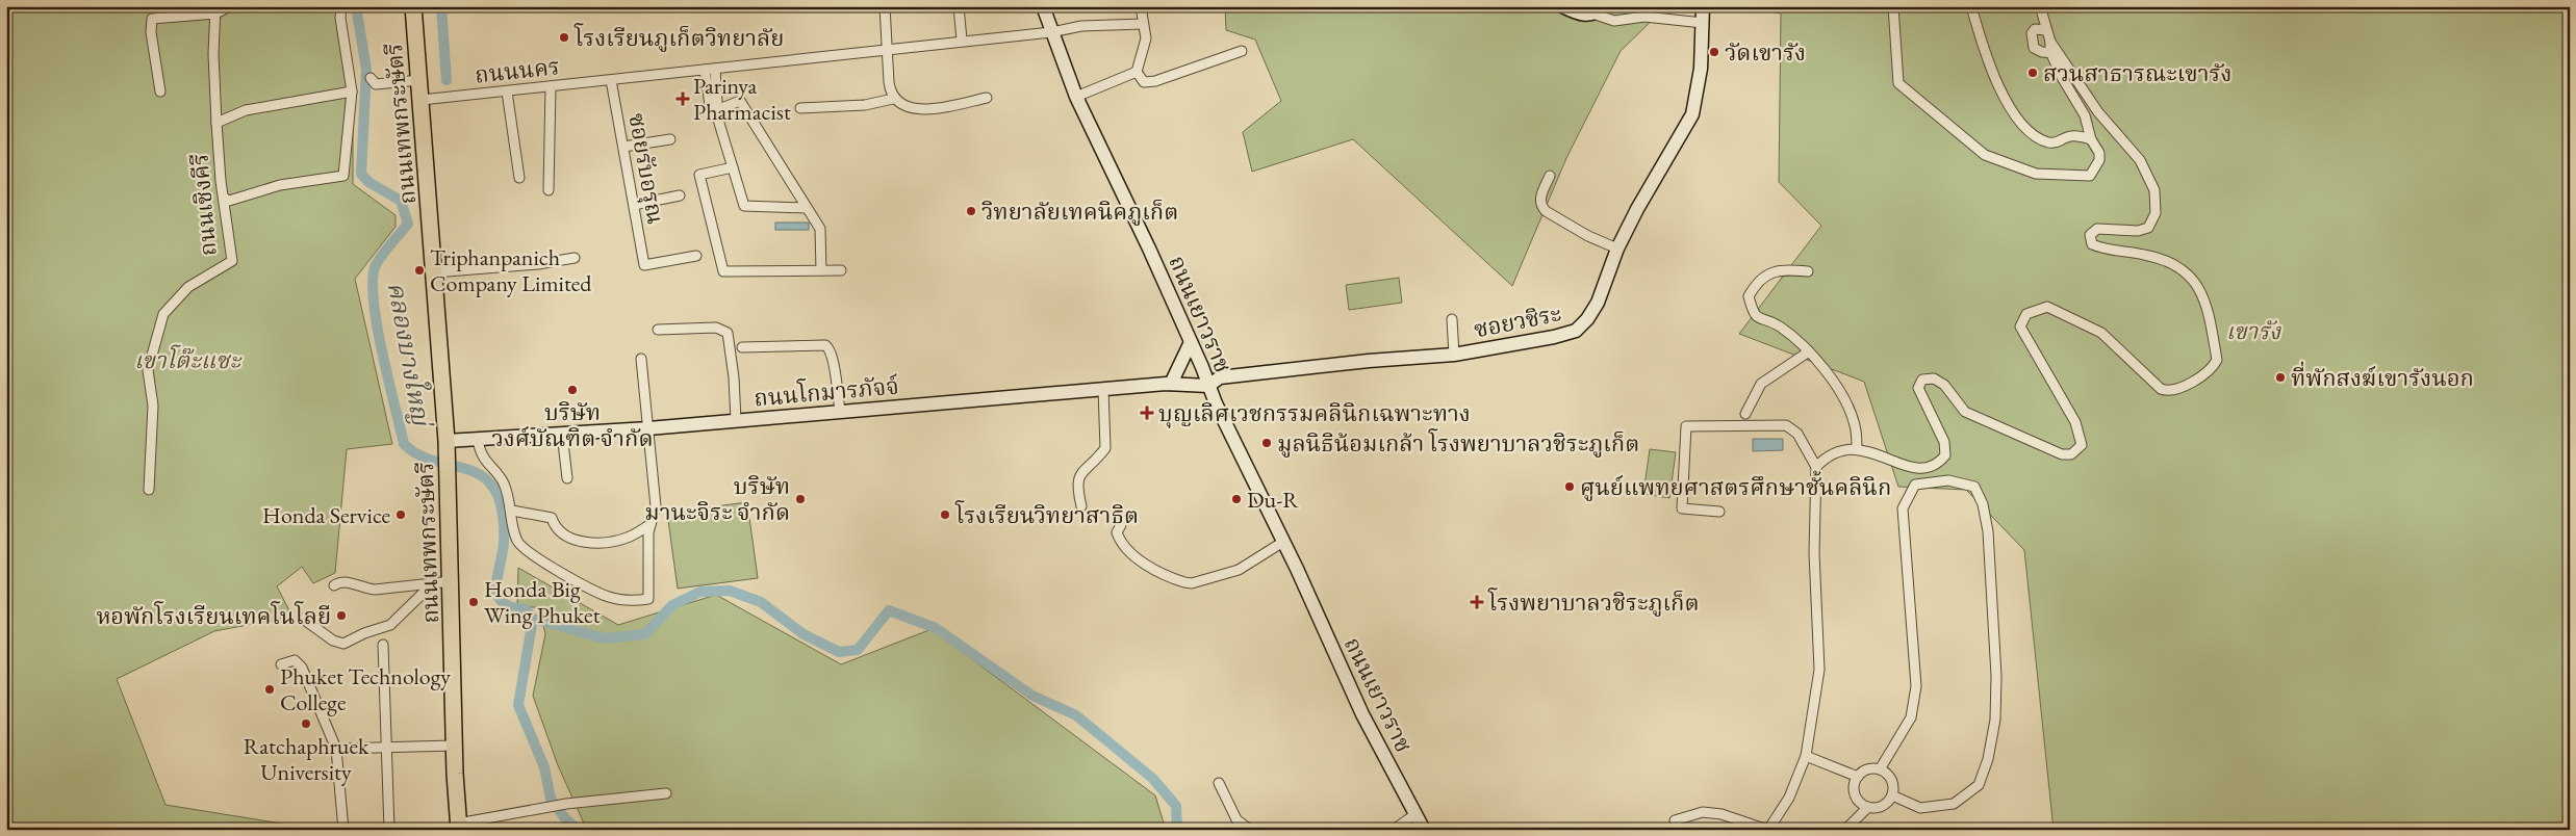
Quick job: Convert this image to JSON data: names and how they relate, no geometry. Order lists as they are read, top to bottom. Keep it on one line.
{"streets":{"main road":["ถนนเทพกระษัตรี"],"street":["ถนนนคร","ซอยรับอรุณ","ถนนเชิงคีรี","ถนนเยาวราช","ซอยวชิระ","ถนนโกมารภัจจ์"]},"crossings":[["ถนนนคร","ถนนเทพกระษัตรี"],["ถนนนคร","ซอยรับอรุณ"],["ถนนนคร","ถนนเยาวราช"],["ถนนเทพกระษัตรี","ถนนโกมารภัจจ์"],["ถนนเยาวราช","ซอยวชิระ"],["ถนนเยาวราช","ถนนโกมารภัจจ์"],["ซอยวชิระ","ถนนโกมารภัจจ์"]],"water":["คลองบางใหญ่"],"parks":["เขารัง","เขาโต๊ะแซะ"],"places":{"other":["โรงเรียนภูเก็ตวิทยาลัย","วัดเขารัง","สวนสาธารณะเขารัง","วิทยาลัยเทคนิคภูเก็ต","Triphanpanich Company Limited","ที่พักสงฆ์เขารังนอก","บริษัท วงศ์บัณฑิต จำกัด","มูลนิธิน้อมเกล้า โรงพยาบาลวชิระภูเก็ต","ศูนย์แพทยศาสตรศึกษาชั้นคลินิก","บริษัท มานะจิระ จำกัด","Du-R","Honda Service","โรงเรียนวิทยาสาธิต","Honda Big Wing Phuket","หอพักโรงเรียนเทคโนโลยี","Phuket Technology College","Ratchaphruek University"],"health":["Parinya Pharmacist","บุญเลิศเวชกรรมคลินิกเฉพาะทาง","โรงพยาบาลวชิระภูเก็ต"]}}
